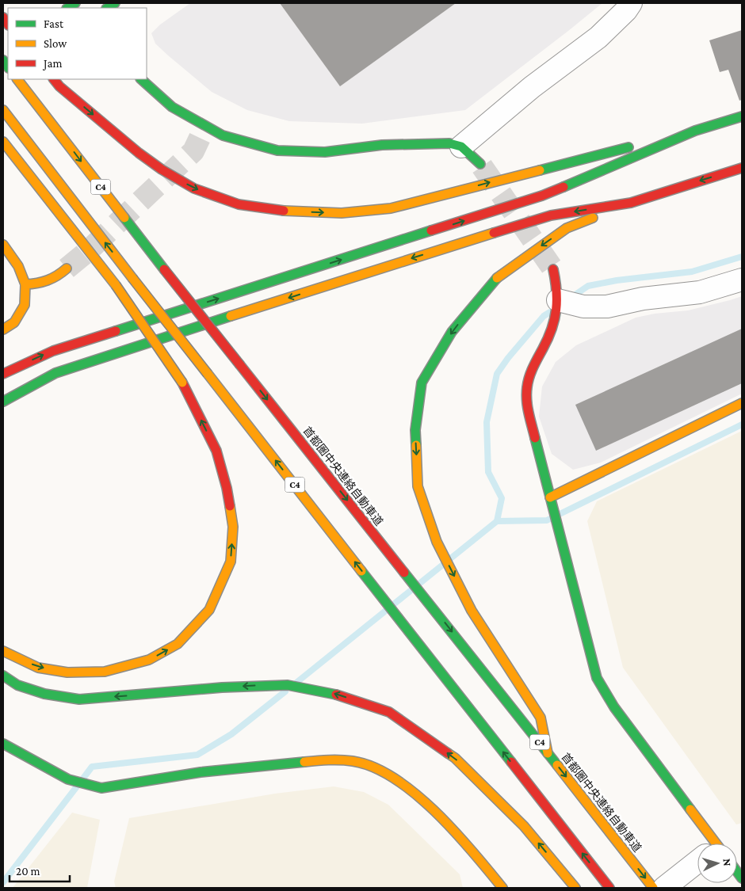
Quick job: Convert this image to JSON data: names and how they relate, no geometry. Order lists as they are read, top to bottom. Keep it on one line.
{"streets":{"main road":["C4","首都圏中央連絡自動車道"]},"legend":["Fast","Slow","Jam"],"scale_bar":"20 m","north":"right"}
